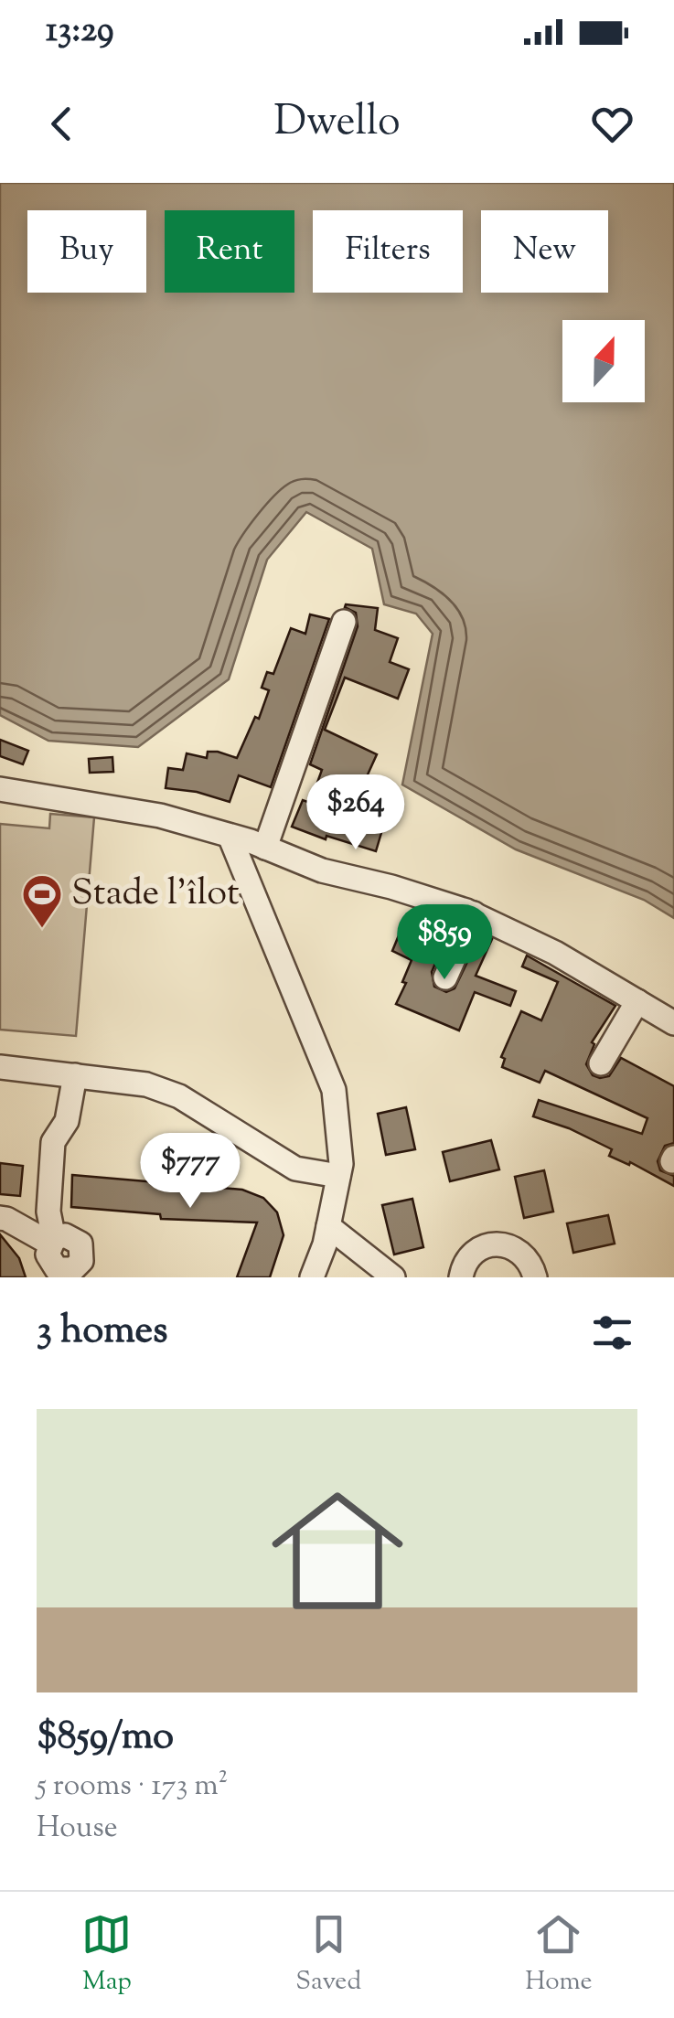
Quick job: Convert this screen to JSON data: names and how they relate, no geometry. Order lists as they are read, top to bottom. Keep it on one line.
{"places":{"sports":["Stade l'îlot"]},"north":"top","page":{"status":"13:29","header":"Dwello","chip":["Buy","Rent","Filters","New"],"price":["$264","$859","$777"],"heading":"3 homes","list":[{"name":"$859/mo","note":"5 rooms · 173 m² · House"}],"tabs":["Map","Saved","Home"]}}
